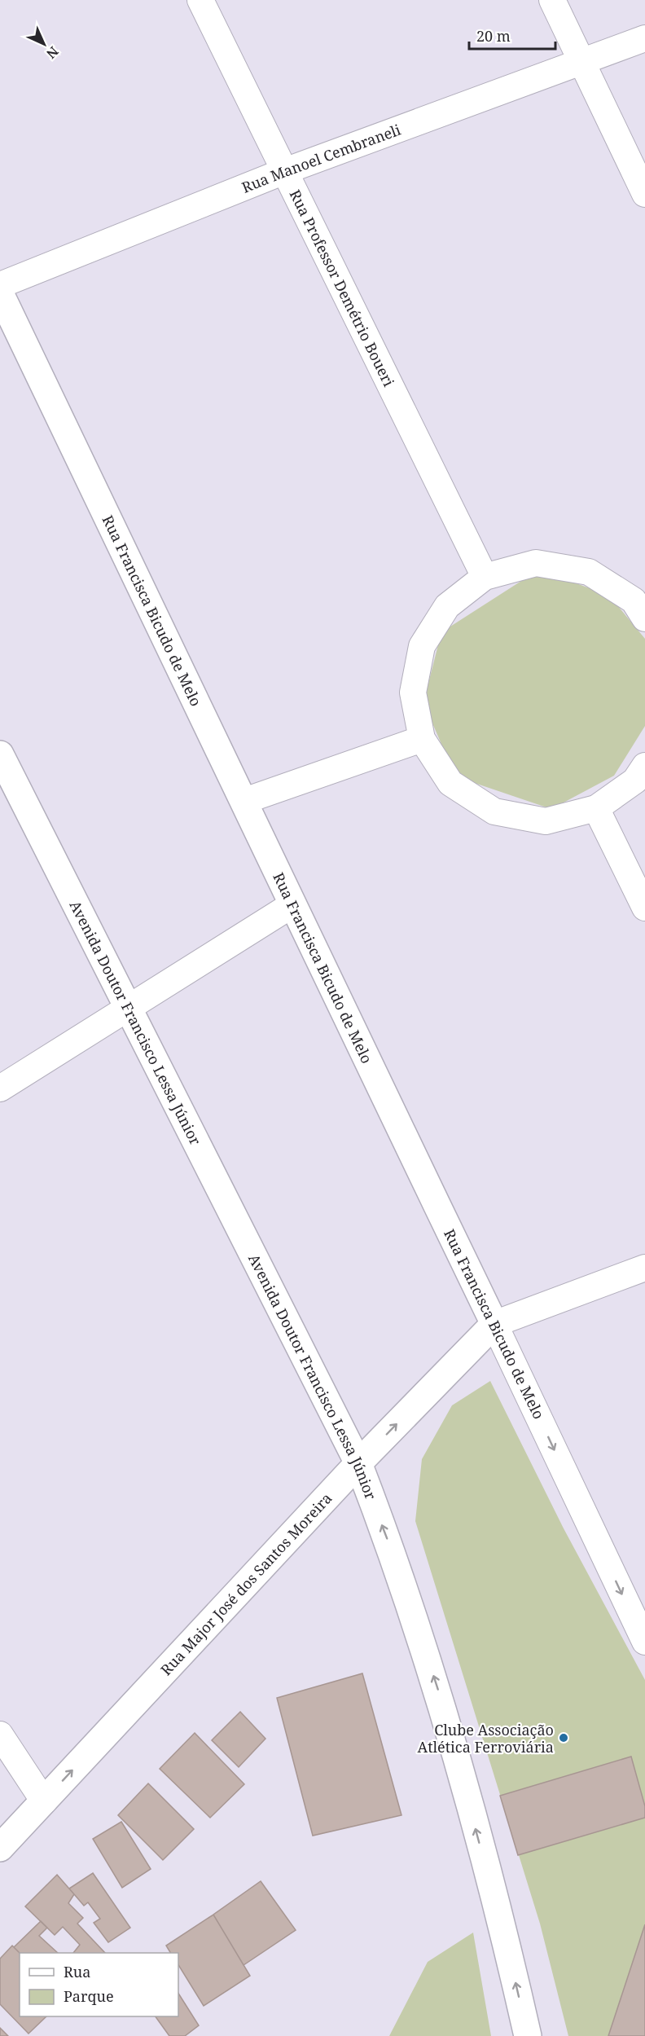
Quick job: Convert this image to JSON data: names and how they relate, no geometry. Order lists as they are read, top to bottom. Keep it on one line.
{"streets":{"street":["Rua Manoel Cembraneli","Rua Professor Demétrio Boueri","Rua Francisca Bicudo de Melo","Avenida Doutor Francisco Lessa Júnior","Rua Major José dos Santos Moreira"]},"crossings":[["Rua Manoel Cembraneli","Rua Professor Demétrio Boueri"],["Rua Francisca Bicudo de Melo","Rua Major José dos Santos Moreira"],["Avenida Doutor Francisco Lessa Júnior","Rua Major José dos Santos Moreira"]],"one_way":["Avenida Doutor Francisco Lessa Júnior","Rua Major José dos Santos Moreira"],"places":["Clube Associação Atlética Ferroviária"],"legend":["Rua","Parque"],"scale_bar":"20 m","north":"bottom right"}
